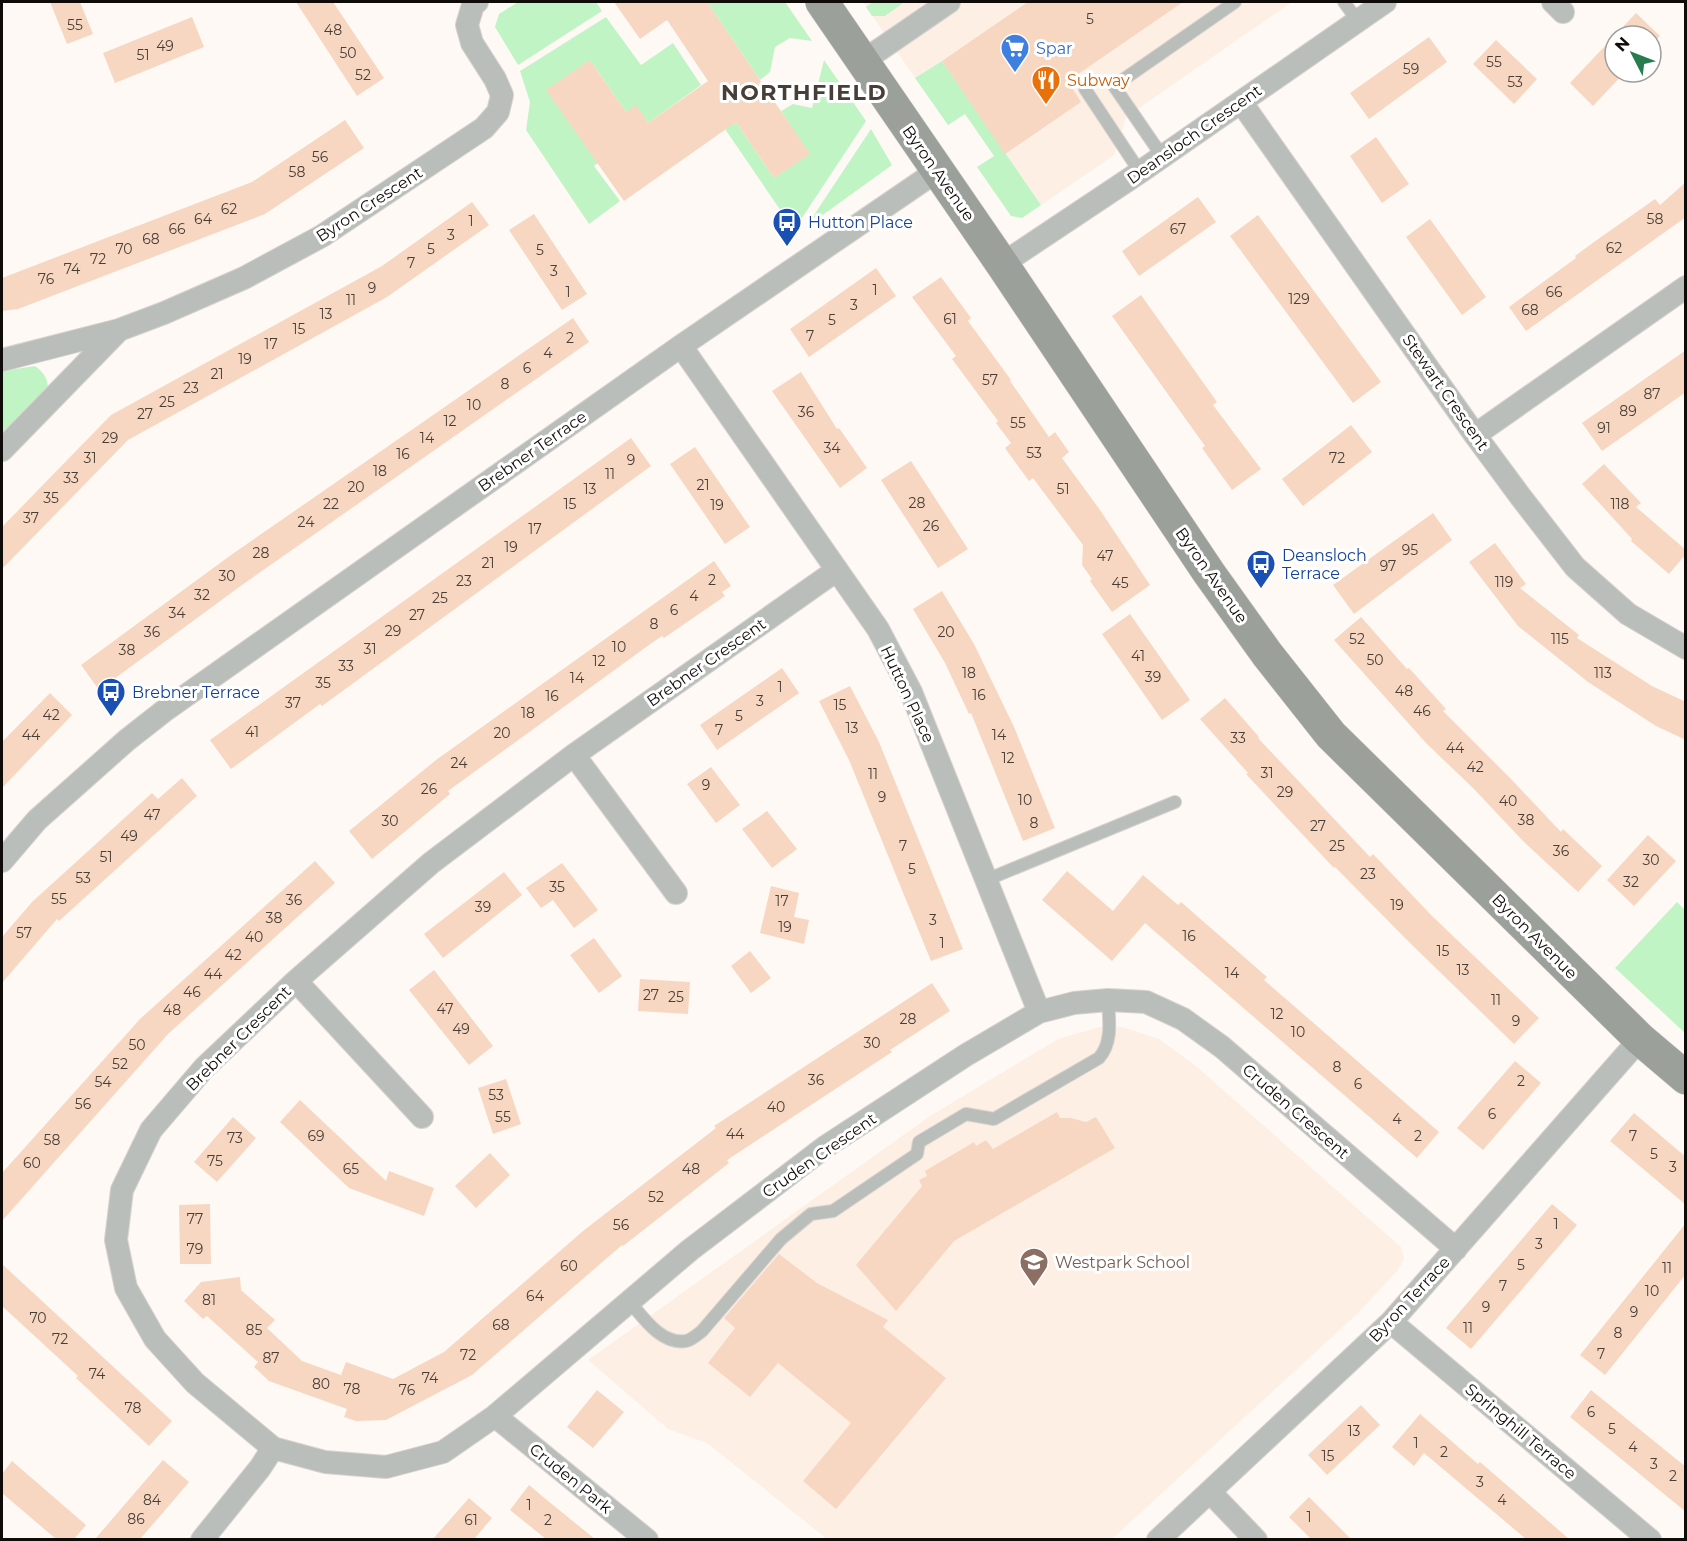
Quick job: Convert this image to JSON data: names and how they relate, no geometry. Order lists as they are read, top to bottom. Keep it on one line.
{"streets":{"street":["Deansloch Crescent","Byron Avenue","Byron Crescent","Stewart Crescent","Brebner Terrace","Brebner Crescent","Hutton Place","Cruden Crescent","Byron Terrace","Springhill Terrace","Cruden Park"]},"crossings":[["Deansloch Crescent","Byron Avenue"],["Deansloch Crescent","Stewart Crescent"],["Byron Avenue","Brebner Terrace"],["Byron Avenue","Byron Terrace"],["Brebner Terrace","Hutton Place"],["Brebner Crescent","Hutton Place"],["Brebner Crescent","Cruden Crescent"],["Hutton Place","Cruden Crescent"],["Cruden Crescent","Byron Terrace"],["Cruden Crescent","Cruden Park"],["Byron Terrace","Springhill Terrace"]],"districts":["NORTHFIELD"],"places":{"supermarket":["Spar"],"restaurant":["Subway"],"bus stop":["Hutton Place","Deansloch Terrace","Brebner Terrace"],"school or university":["Westpark School"]},"house_numbers":["5","55","48","49","50","51","55","59","52","53","56","58","62","64","58","1","66","67","3","68","62","70","5","5","72","7","74","3","76","9","1","1","66","129","11","3","68","13","61","5","15","7","2","17","4","19","6","21","57","8","23","87","25","10","89","36","27","12","55","91","29","14","34","53","16","31","72","9","18","11","33","21","20","13","51","35","28","22","15","118","19","37","24","26","17","19","95","28","47","21","97","30","2","23","119","45","32","4","25","6","34","27","8","29","36","20","52","115","10","31","38","41","50","12","33","18","113","39","14","35","1","48","16","16","3","37","15","46","18","42","5","13","7","41","20","44","14","33","44","12","24","42","31","11","9","26","29","9","10","40","47","38","30","8","27","49","7","25","36","51","30","5","23","53","32","35","55","36","17","19","39","38","3","19","57","16","40","1","15","42","13","14","44","46","27","25","11","47","48","12","28","9","49","10","30","50","52","8","36","2","54","6","53","56","40","6","55","4","44","69","2","7","73","58","5","75","60","3","65","48","52","77","1","56","3","79","5","60","11","7","10","64","81","9","9","70","68","11","85","8","72","7","72","87","74","74","80","78","76","78","6","5","13","1","4","2","15","3","2","3","84","4","1","1","86","61","2"],"north":"top left"}
